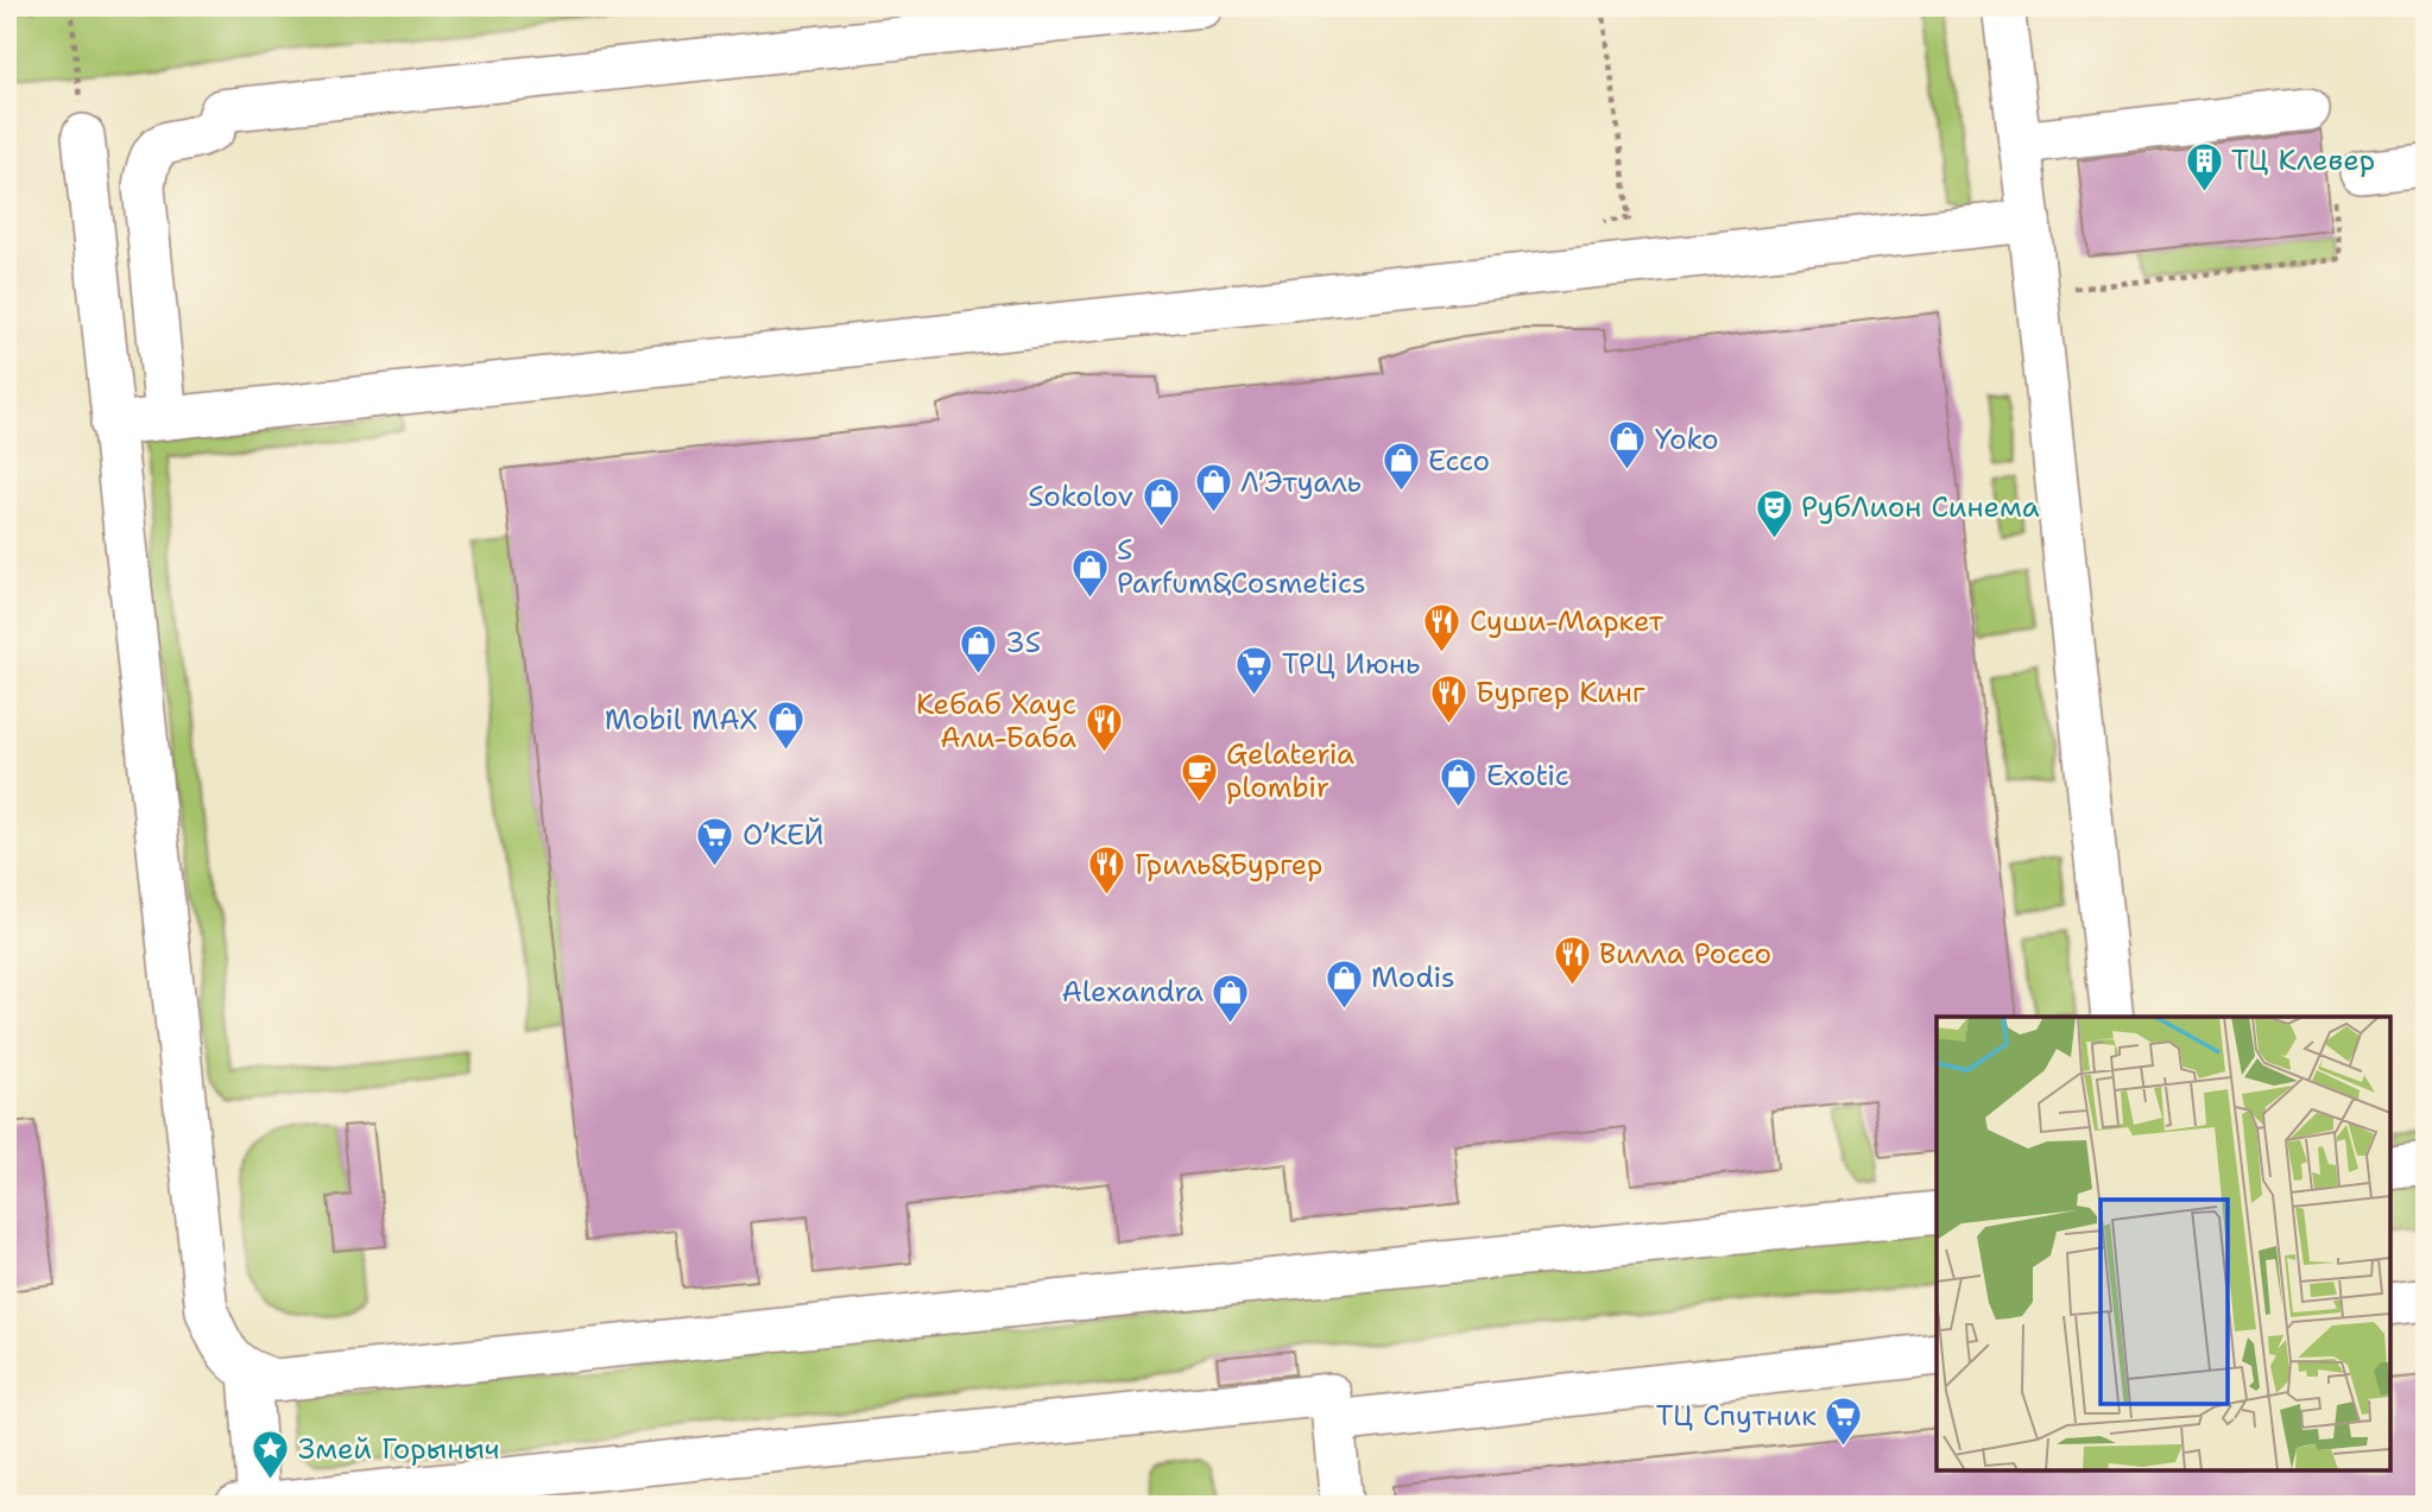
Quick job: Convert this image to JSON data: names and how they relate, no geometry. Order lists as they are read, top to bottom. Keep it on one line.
{"places":{"building":["ТЦ Клевер"],"shop":["Yoko","Ecco","Л'Этуаль","Sokolov","S Parfum&Cosmetics","3S","Mobil MAX","Exotic","Modis","Alexandra"],"theatre":["РубЛион Синема"],"restaurant":["Суши-Маркет","Бургер Кинг","Кебаб Хаус Али-Баба","Гриль&Бургер","Вилла Россо"],"supermarket":["ТРЦ Июнь","О’КЕЙ","ТЦ Спутник"],"cafe":["Gelateria plombir"],"place":["Змей Горыныч"]}}
